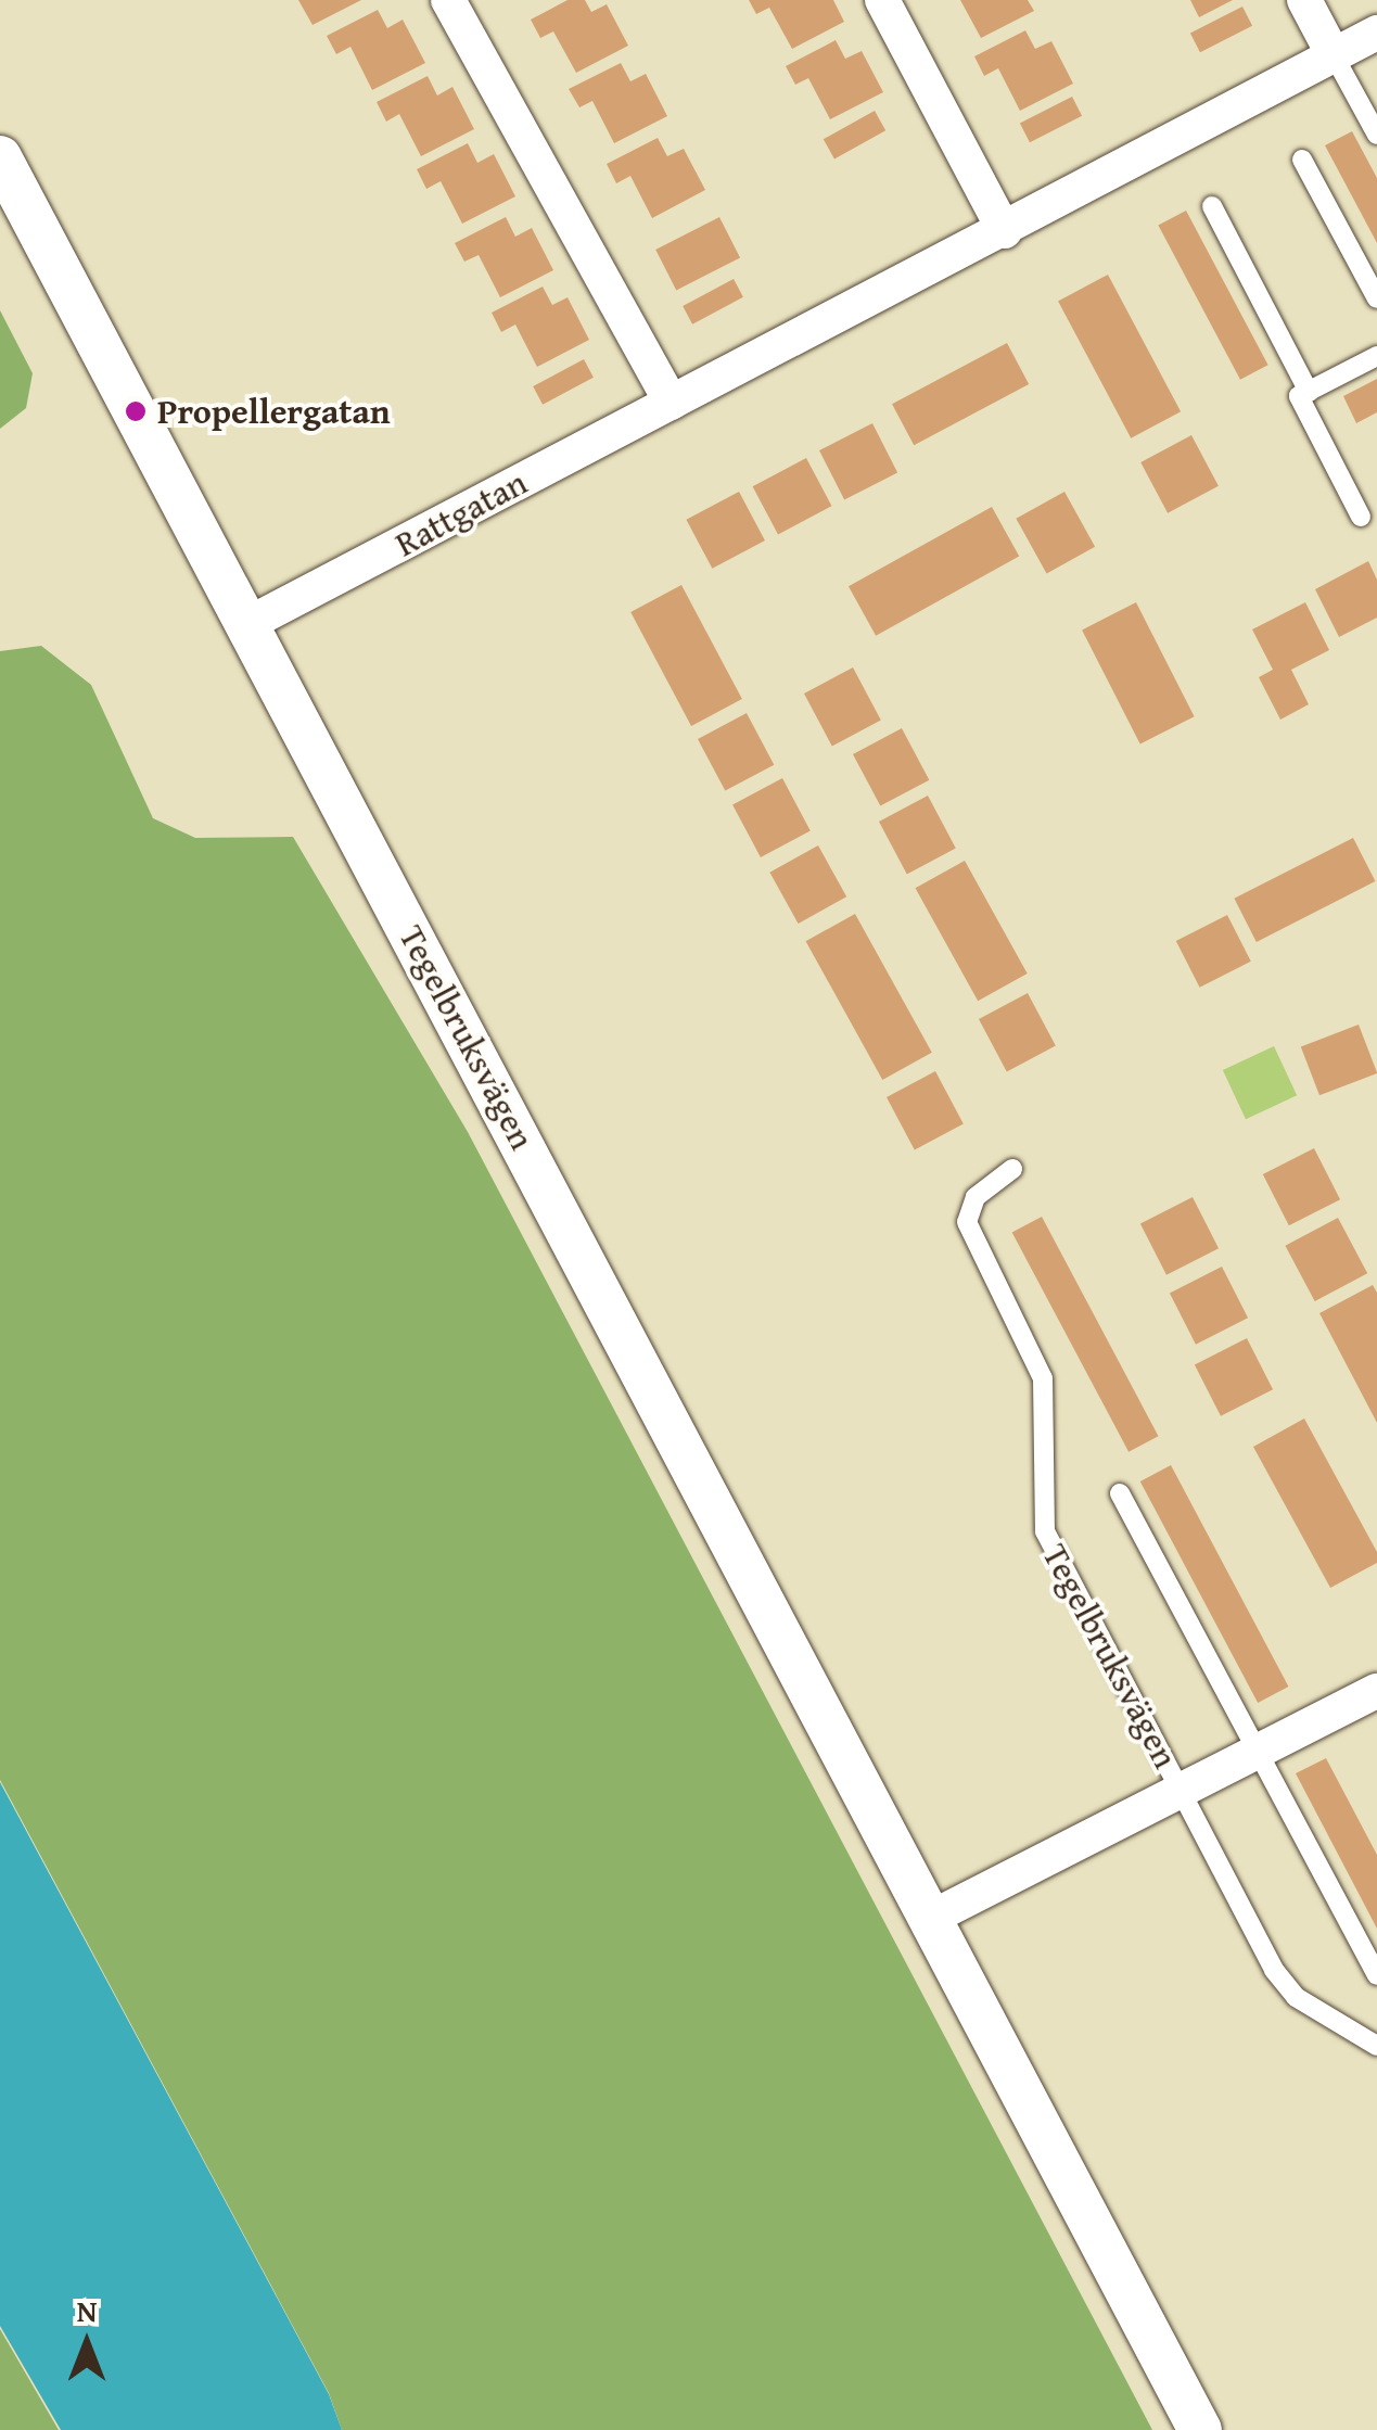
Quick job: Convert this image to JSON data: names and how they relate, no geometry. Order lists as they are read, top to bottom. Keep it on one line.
{"streets":{"street":["Rattgatan","Tegelbruksvägen"]},"crossings":[["Rattgatan","Tegelbruksvägen"]],"places":["Propellergatan"],"north":"top"}
